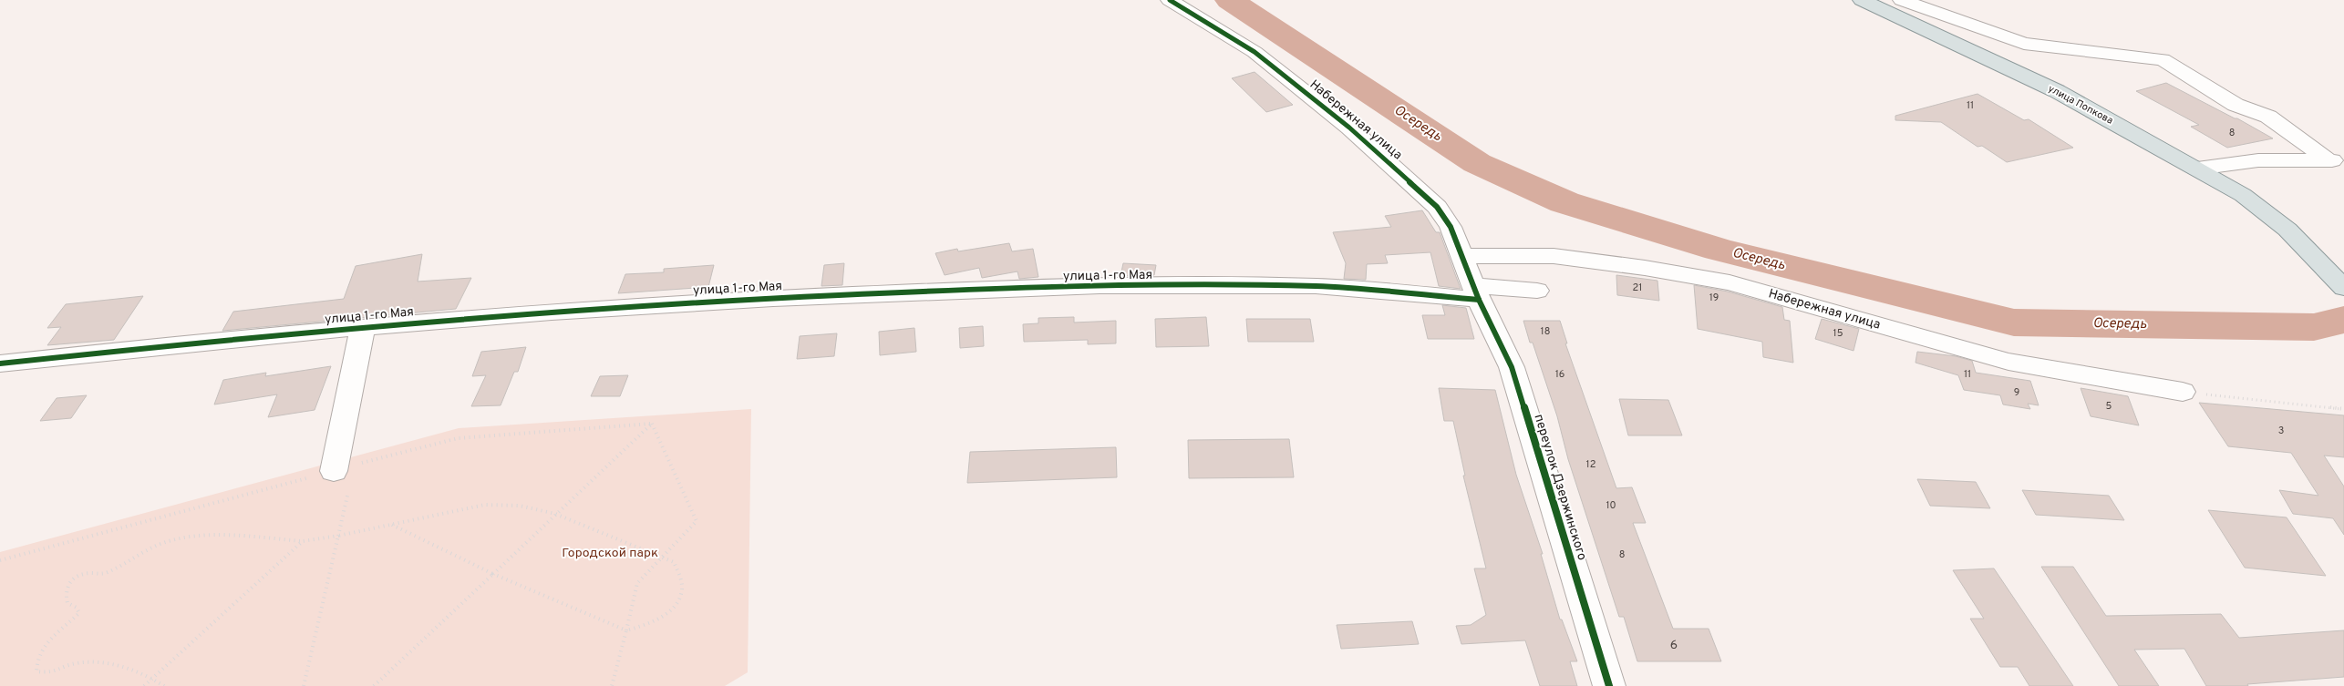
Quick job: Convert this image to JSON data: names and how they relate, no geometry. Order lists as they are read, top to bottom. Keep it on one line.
{"streets":{"main road":["улица Попкова"],"street":["Набережная улица","улица 1-го Мая","переулок Дзержинского"]},"crossings":[["Набережная улица","улица 1-го Мая"],["Набережная улица","переулок Дзержинского"],["улица 1-го Мая","переулок Дзержинского"]],"water":["Осередь"],"parks":["Городской парк"],"house_numbers":["11","8","21","19","18","15","16","11","9","5","3","12","10","8","6"]}
